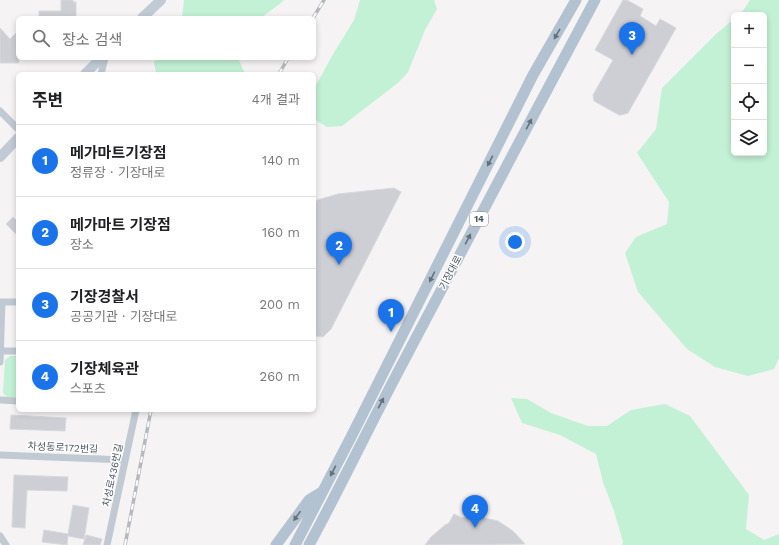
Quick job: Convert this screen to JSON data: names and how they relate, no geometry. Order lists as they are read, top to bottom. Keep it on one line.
{"streets":{"main road":["14","기장대로"],"street":["차성동로172번길","차성로436번길"]},"crossings":[["차성동로172번길","차성로436번길"]],"page":{"map_buttons":["+","−"],"search":"장소 검색","pins":["3","2","1","4"],"heading":["주변","4개 결과"],"list":[{"mark":"1","name":"메가마트기장점","note":"정류장 · 기장대로","value":"140 m"},{"mark":"2","name":"메가마트 기장점","note":"장소","value":"160 m"},{"mark":"3","name":"기장경찰서","note":"공공기관 · 기장대로","value":"200 m"},{"mark":"4","name":"기장체육관","note":"스포츠","value":"260 m"}]}}
